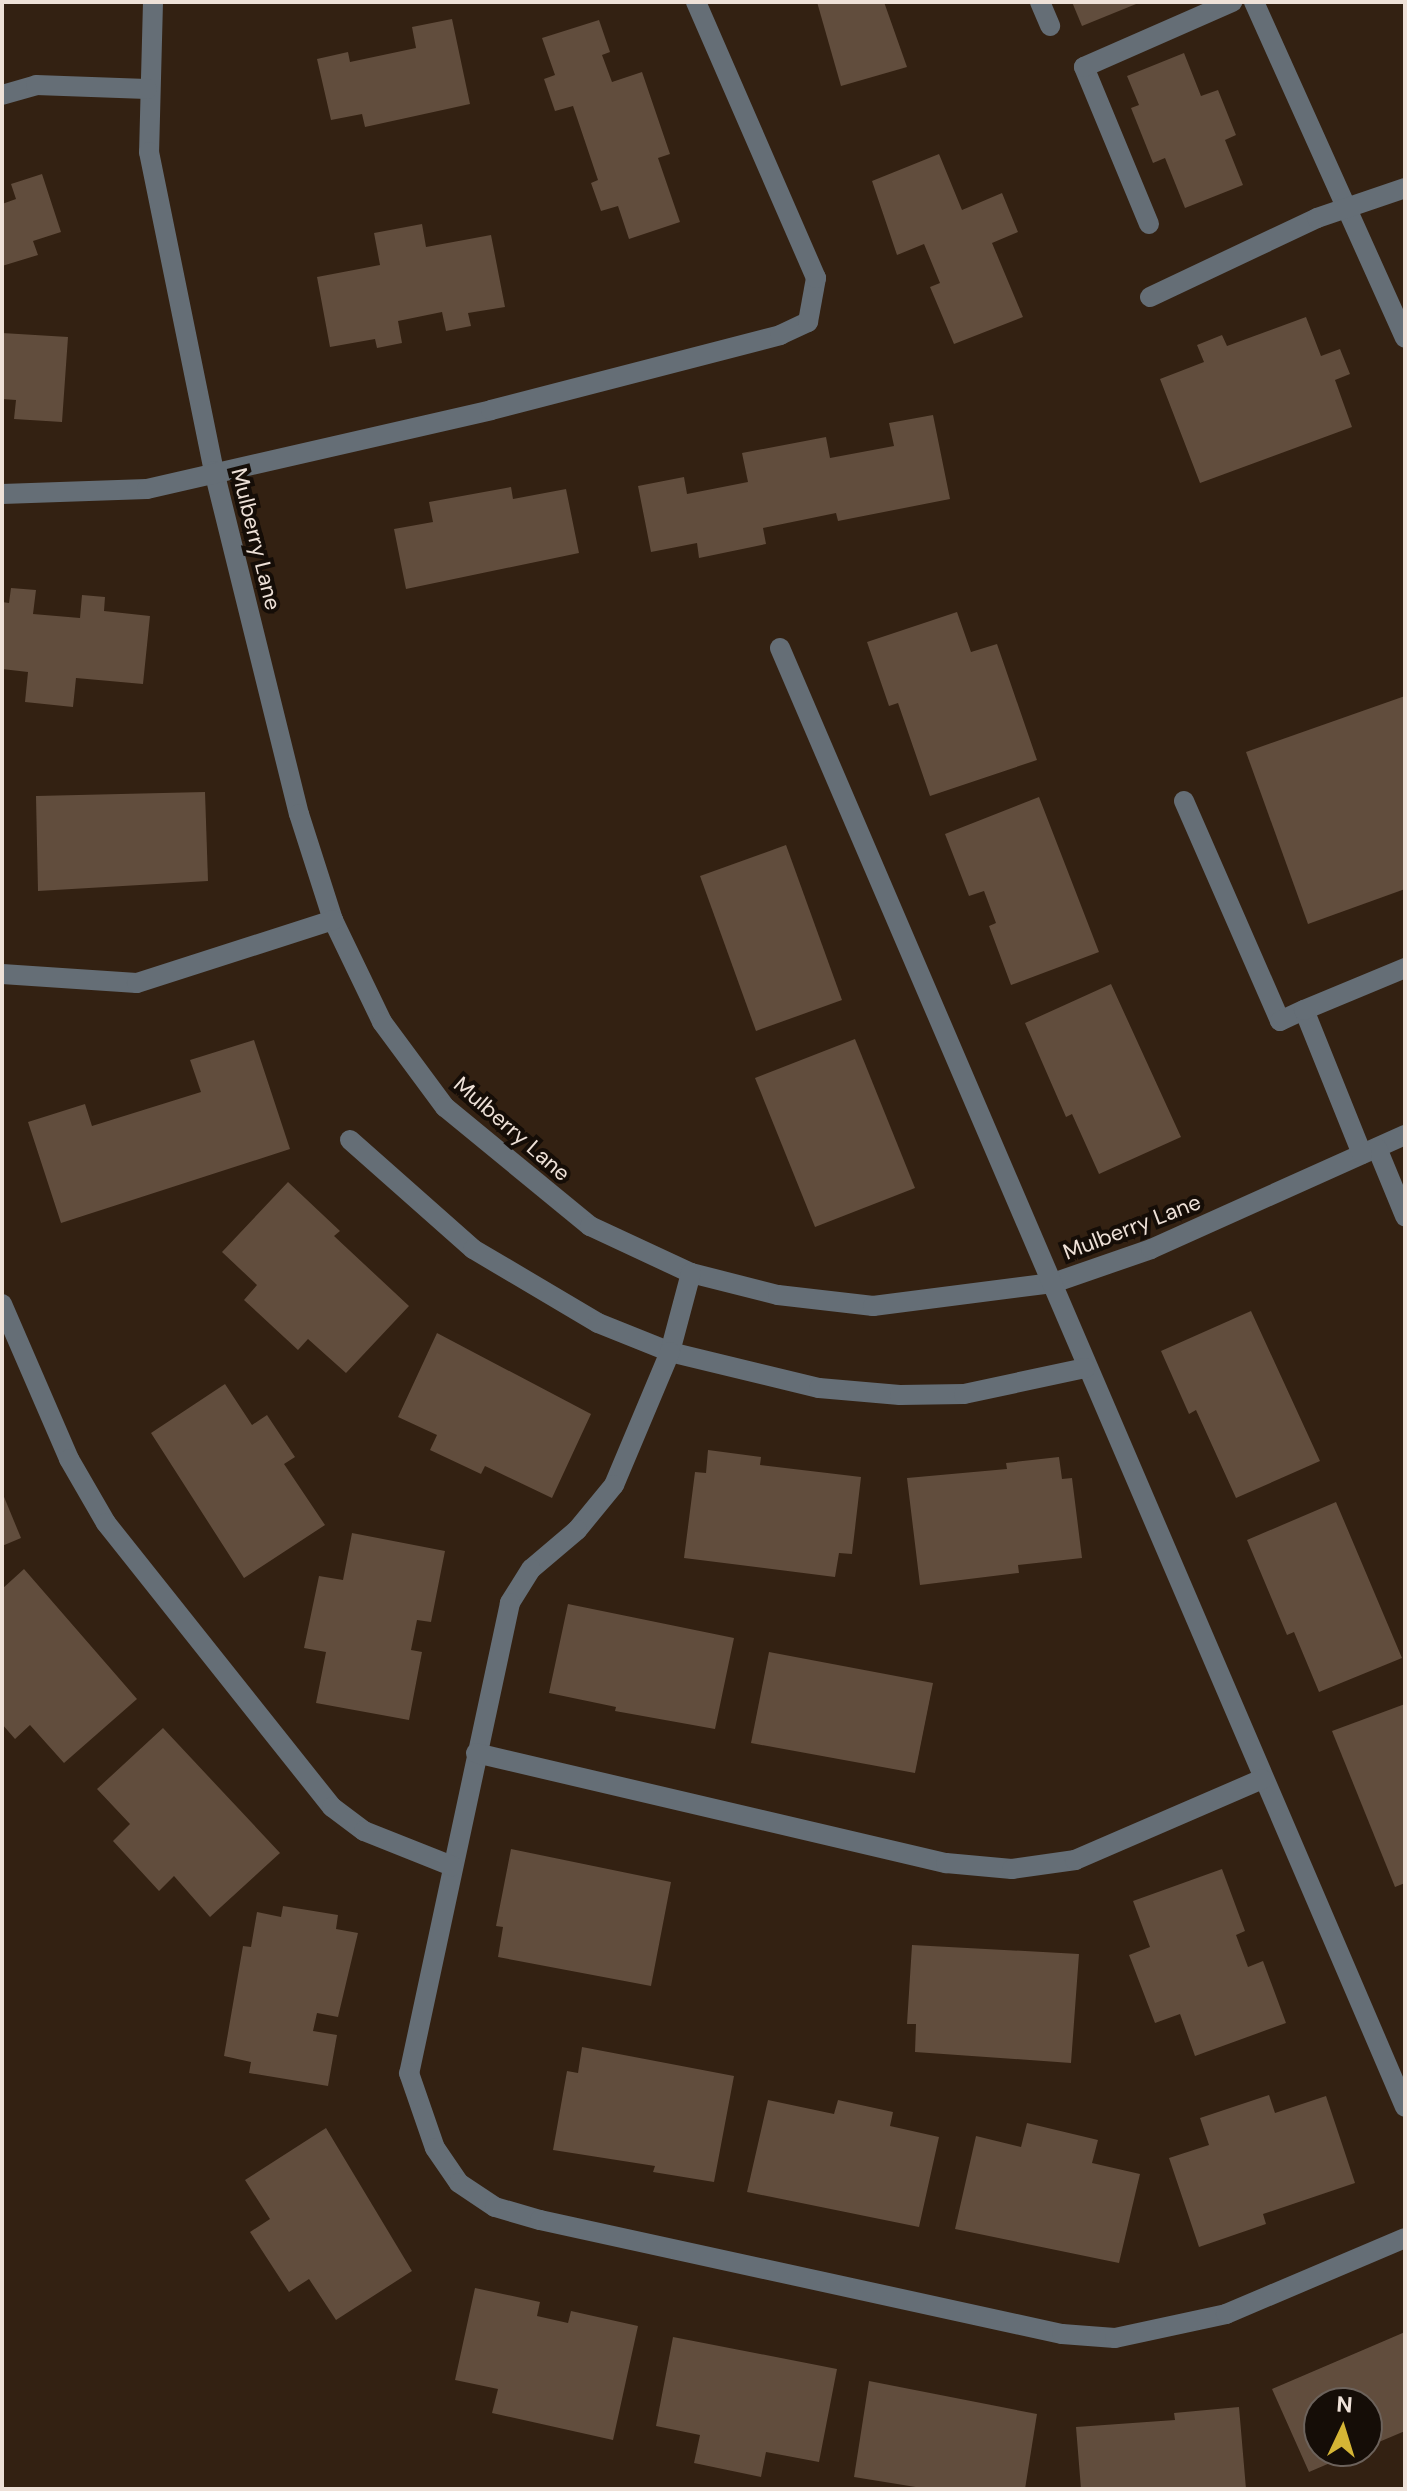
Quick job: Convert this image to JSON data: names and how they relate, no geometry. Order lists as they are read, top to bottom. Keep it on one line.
{"streets":{"street":["Mulberry Lane"]},"north":"top"}
